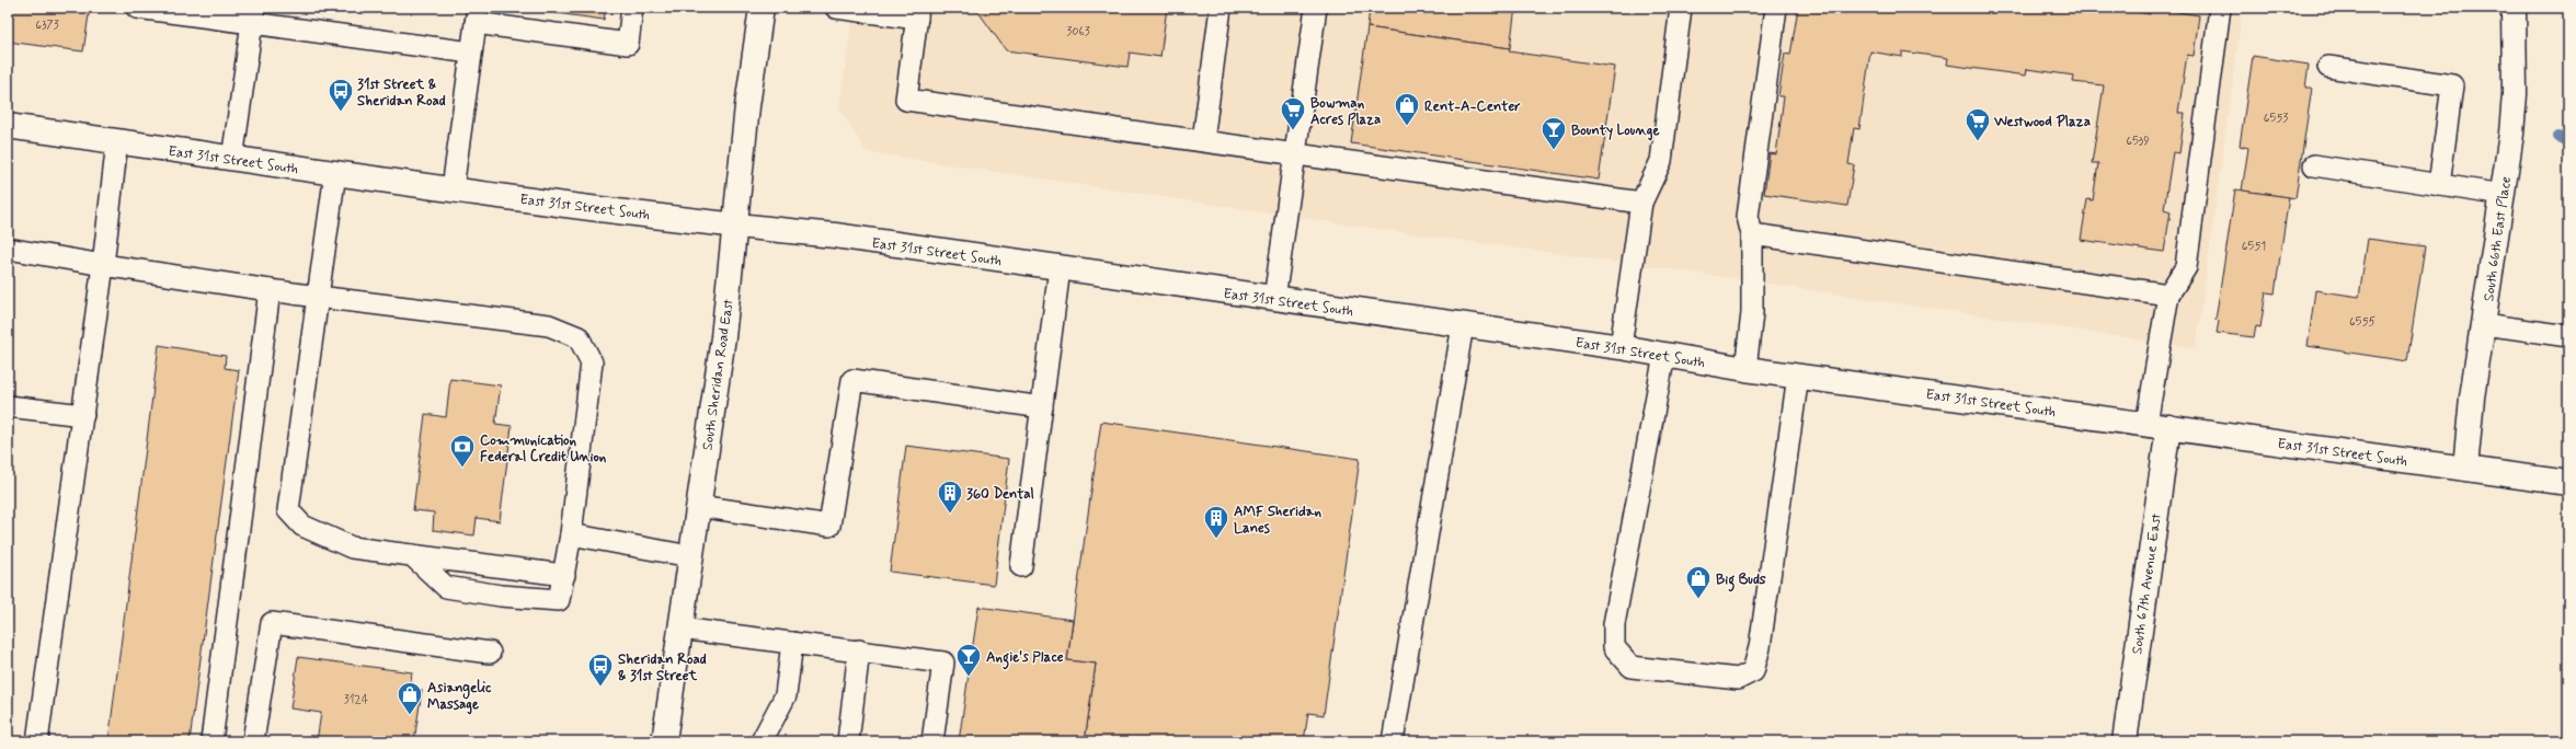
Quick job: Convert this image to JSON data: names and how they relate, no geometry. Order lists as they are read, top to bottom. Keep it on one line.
{"streets":{"main road":["East 31st Street South","South 66th East Place","South Sheridan Road East","South 67th Avenue East"]},"crossings":[["East 31st Street South","South 66th East Place"],["East 31st Street South","South Sheridan Road East"],["East 31st Street South","South 67th Avenue East"]],"places":{"bus stop":["31st Street & Sheridan Road","Sheridan Road & 31st Street"],"shop":["Rent-A-Center","Big Buds","Asiangelic Massage"],"supermarket":["Bowman Acres Plaza","Westwood Plaza"],"bar":["Bounty Lounge","Angie's Place"],"bank":["Communication Federal Credit Union"],"building":["360 Dental","AMF Sheridan Lanes"]},"house_numbers":["6373","3063","6553","6539","6551","6555","3124"]}
